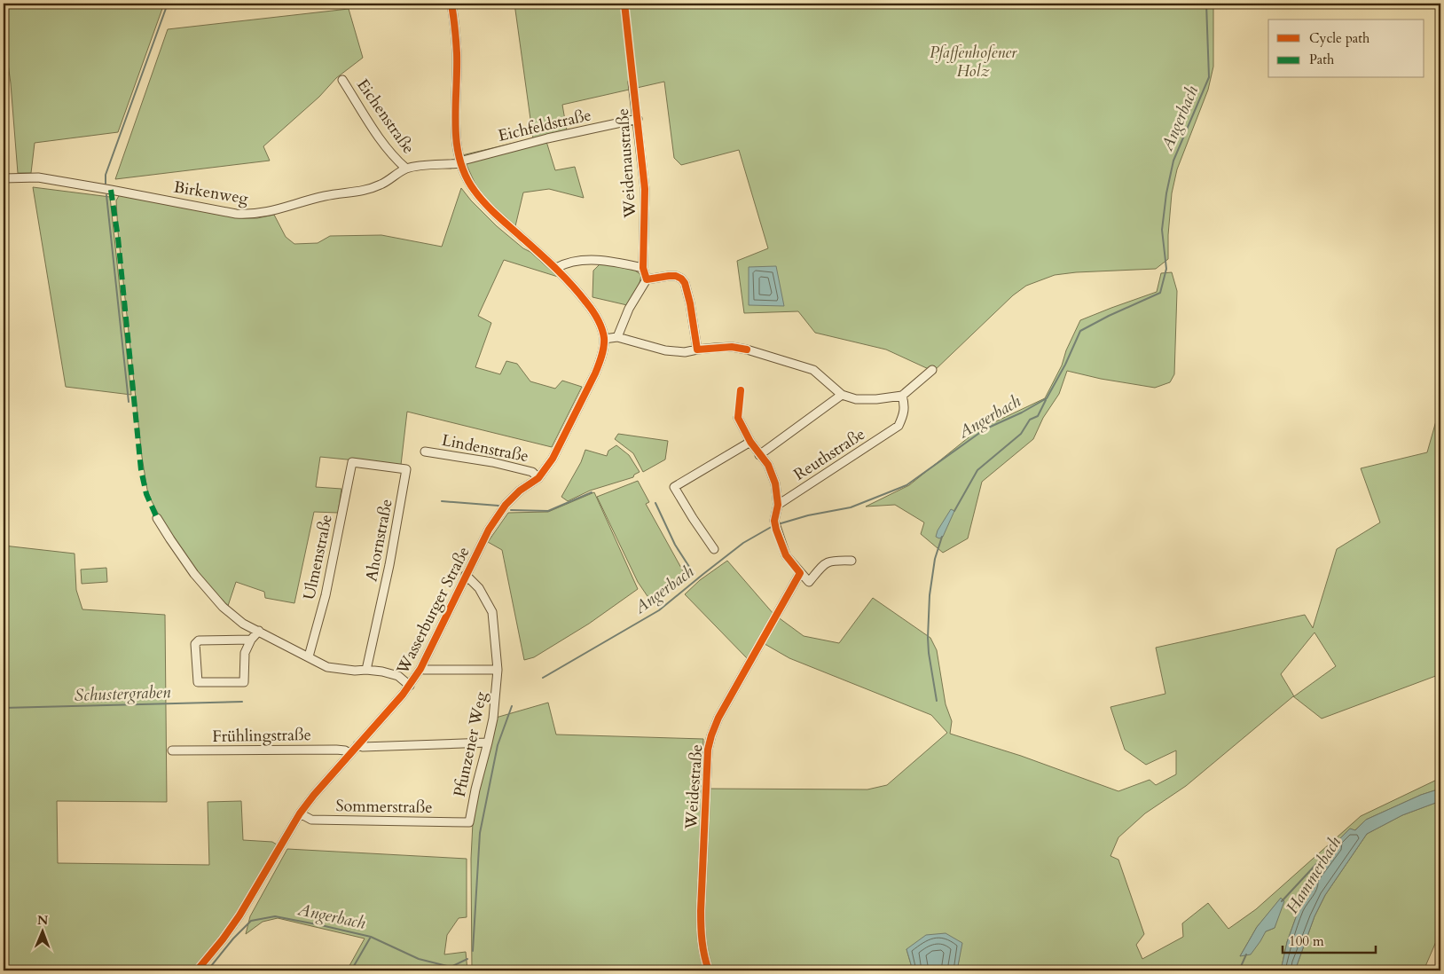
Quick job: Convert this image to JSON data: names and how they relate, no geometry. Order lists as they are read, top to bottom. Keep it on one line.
{"streets":{"street":["Eichenstraße","Eichfeldstraße","Weidenaustraße","Birkenweg","Lindenstraße","Reuthstraße","Ahornstraße","Ulmenstraße","Wasserburger Straße","Frühlingstraße","Pfunzener Weg","Weidestraße","Sommerstraße"]},"crossings":[["Eichenstraße","Birkenweg"],["Eichfeldstraße","Weidenaustraße"],["Eichfeldstraße","Birkenweg"],["Eichfeldstraße","Wasserburger Straße"],["Birkenweg","Wasserburger Straße"],["Lindenstraße","Wasserburger Straße"],["Ahornstraße","Ulmenstraße"],["Wasserburger Straße","Frühlingstraße"],["Wasserburger Straße","Pfunzener Weg"],["Wasserburger Straße","Sommerstraße"],["Pfunzener Weg","Sommerstraße"]],"water":["Angerbach","Schustergraben","Hammerbach"],"parks":["Pfaffenhofener Holz"],"legend":["Cycle path","Path"],"scale_bar":"100 m","north":"top"}
